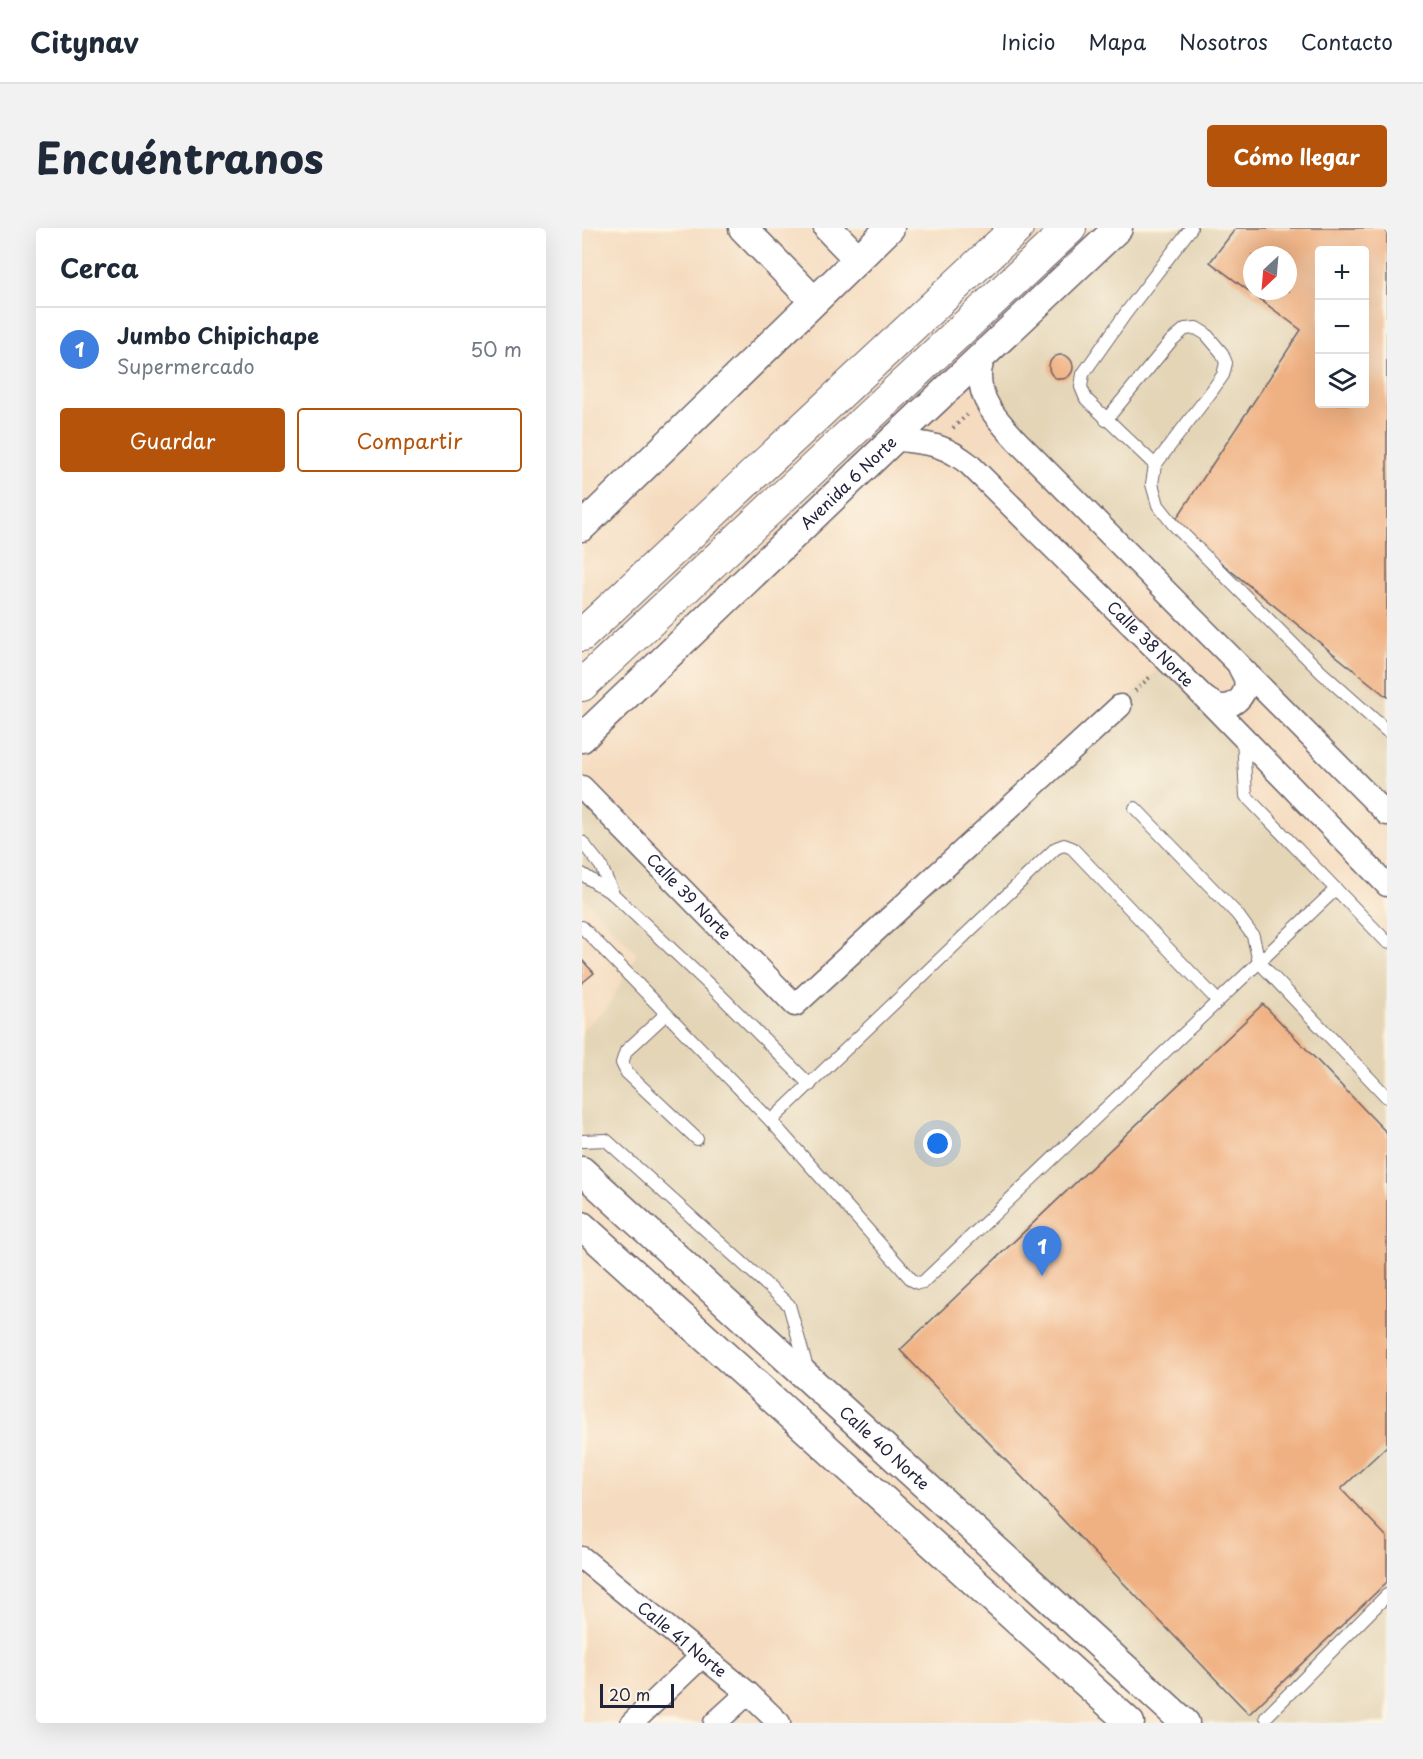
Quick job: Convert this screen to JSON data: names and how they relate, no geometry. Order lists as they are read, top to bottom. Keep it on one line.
{"streets":{"main road":["Avenida 6 Norte"],"street":["Calle 38 Norte","Calle 39 Norte","Calle 40 Norte","Calle 41 Norte"]},"crossings":[["Avenida 6 Norte","Calle 38 Norte"]],"scale_bar":"20 m","north":"bottom left","page":{"header":"Citynav","nav":["Inicio","Mapa","Nosotros","Contacto"],"title":"Encuéntranos","buttons":["Cómo llegar",["Guardar","Compartir"]],"heading":"Cerca","map_buttons":["+","−"],"list":[{"mark":"1","name":"Jumbo Chipichape","note":"Supermercado","value":"50 m"}],"pins":"1","scale":"20 m"}}
